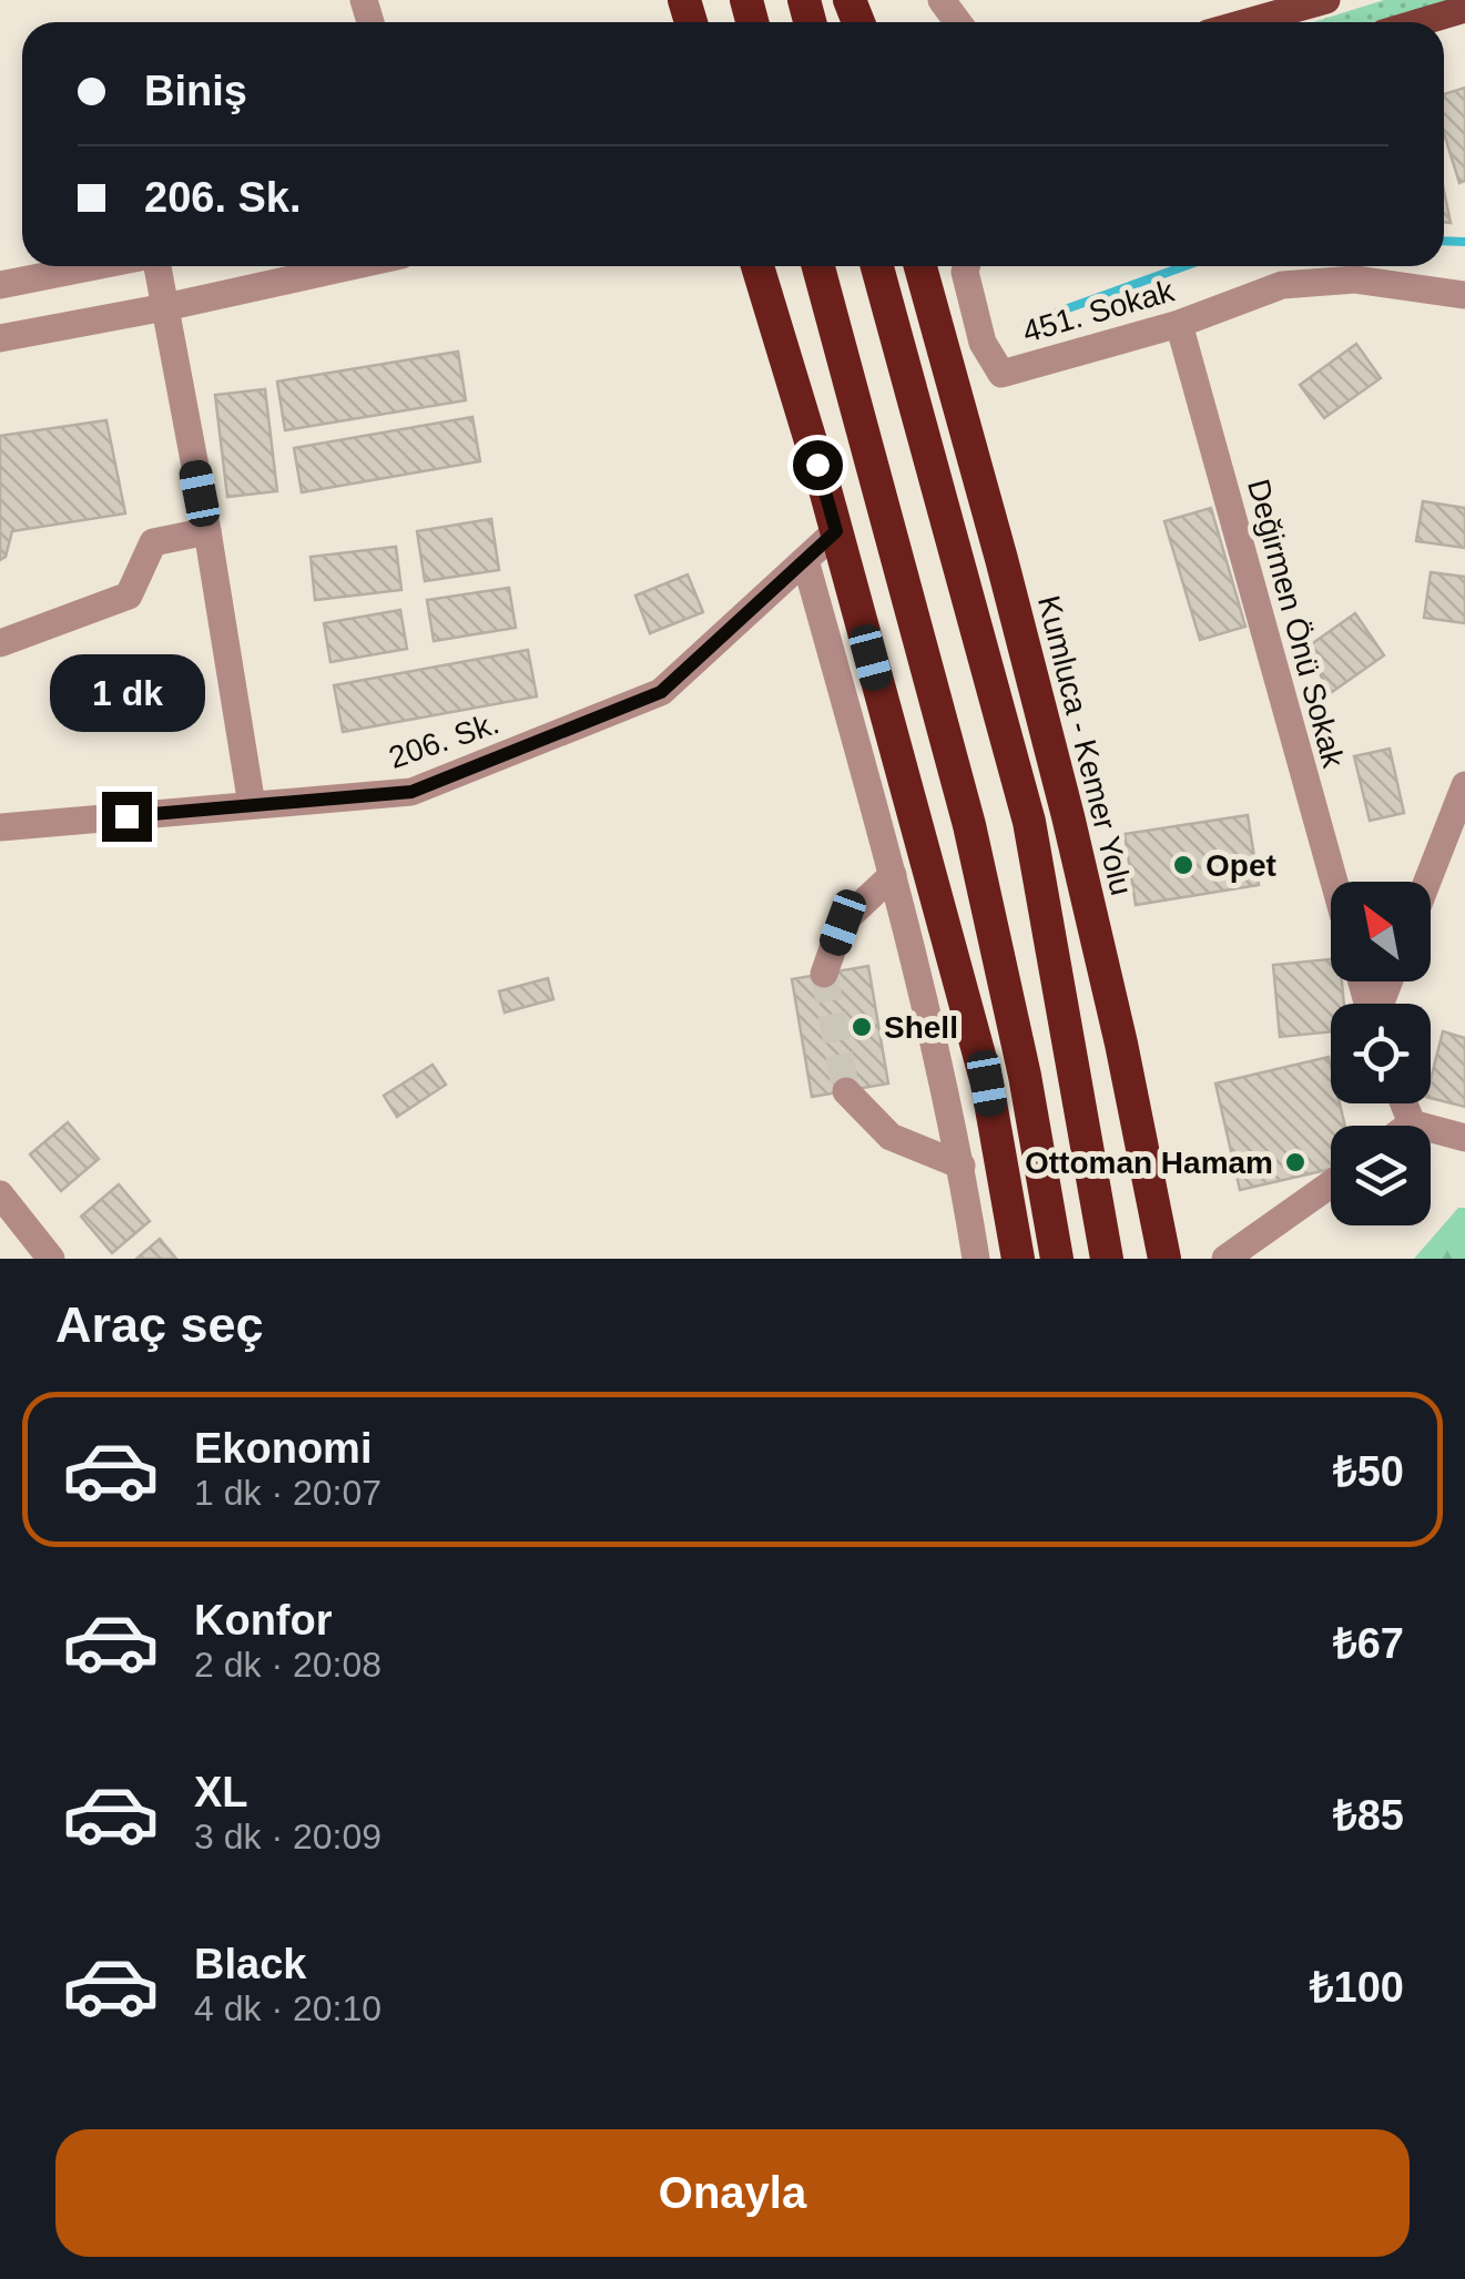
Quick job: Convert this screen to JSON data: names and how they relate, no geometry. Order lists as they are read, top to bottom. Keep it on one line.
{"streets":{"highway":["Kumluca - Kemer Yolu"],"street":["451. Sokak","Değirmen Önü Sokak","206. Sk."]},"crossings":[["451. Sokak","Değirmen Önü Sokak"]],"places":["Opet","Shell","Ottoman Hamam"],"north":"top left","page":{"banner":["Biniş","206. Sk."],"bubble":"1 dk","heading":"Araç seç","list":[{"name":"Ekonomi","note":"1 dk · 20:07","value":"₺50"},{"name":"Konfor","note":"2 dk · 20:08","value":"₺67"},{"name":"XL","note":"3 dk · 20:09","value":"₺85"},{"name":"Black","note":"4 dk · 20:10","value":"₺100"}],"buttons":"Onayla"}}
